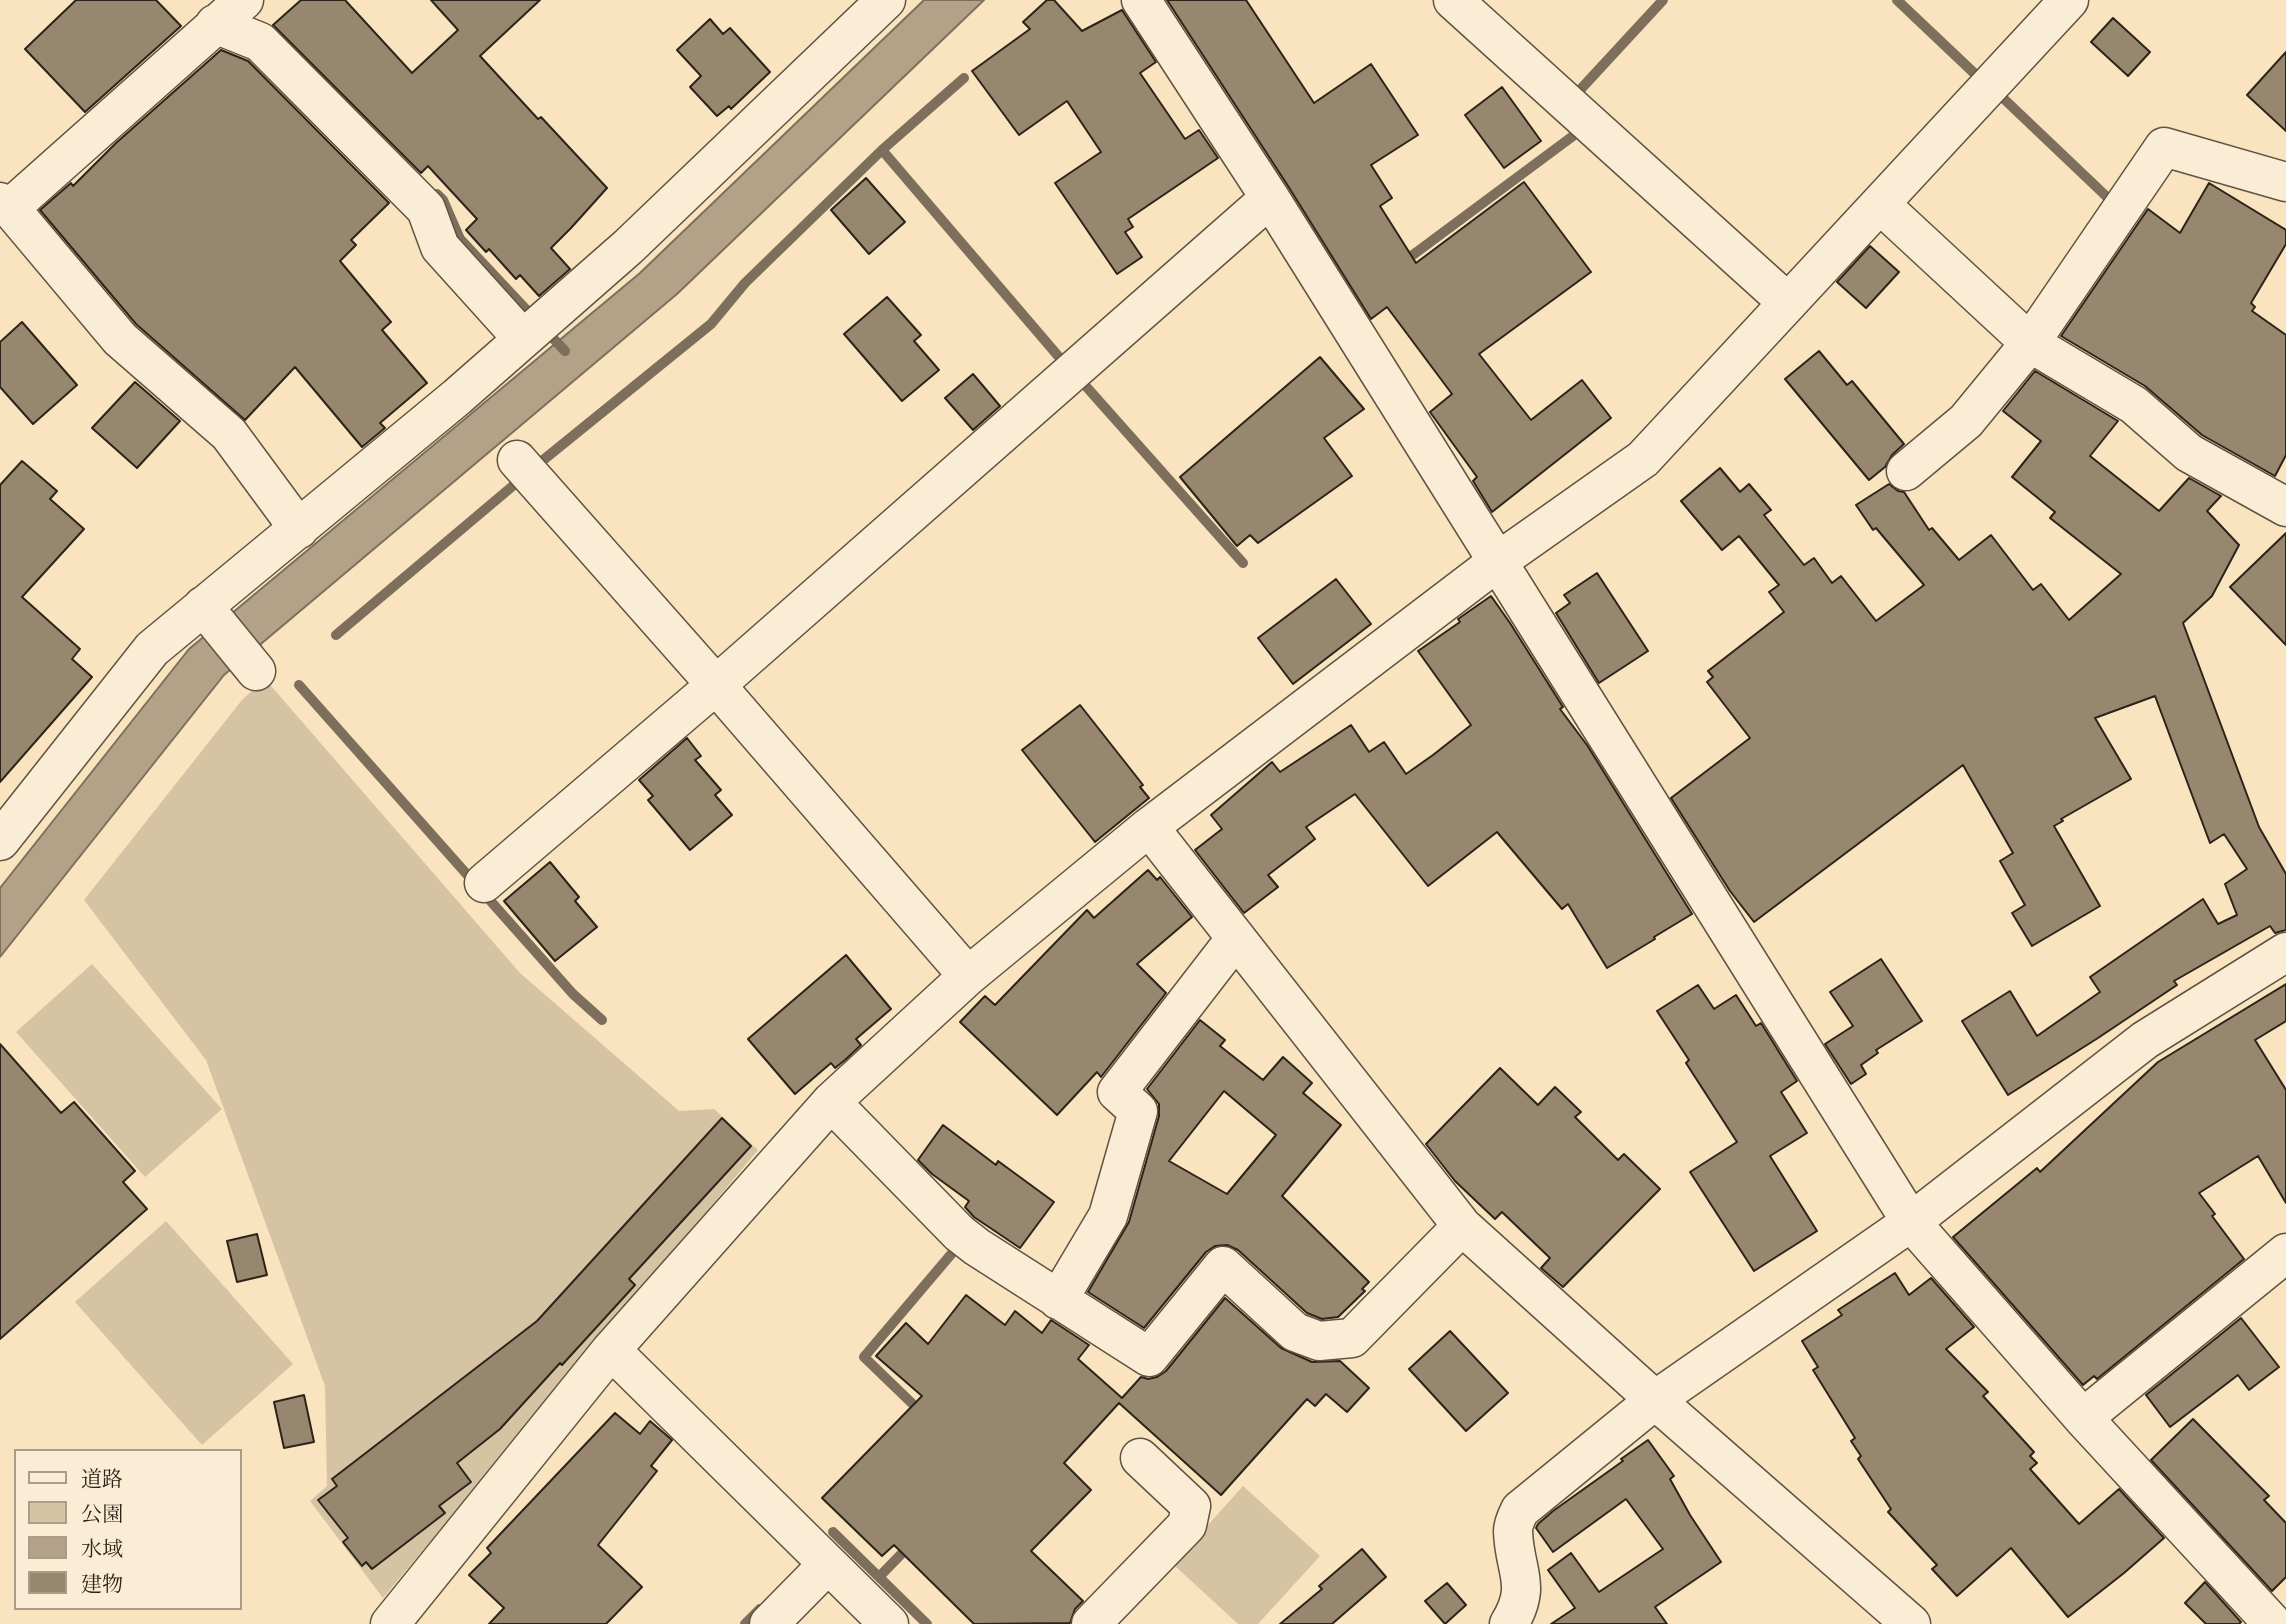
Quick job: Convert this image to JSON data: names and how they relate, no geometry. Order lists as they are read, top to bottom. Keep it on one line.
{"legend":["道路","公園","水域","建物"]}
